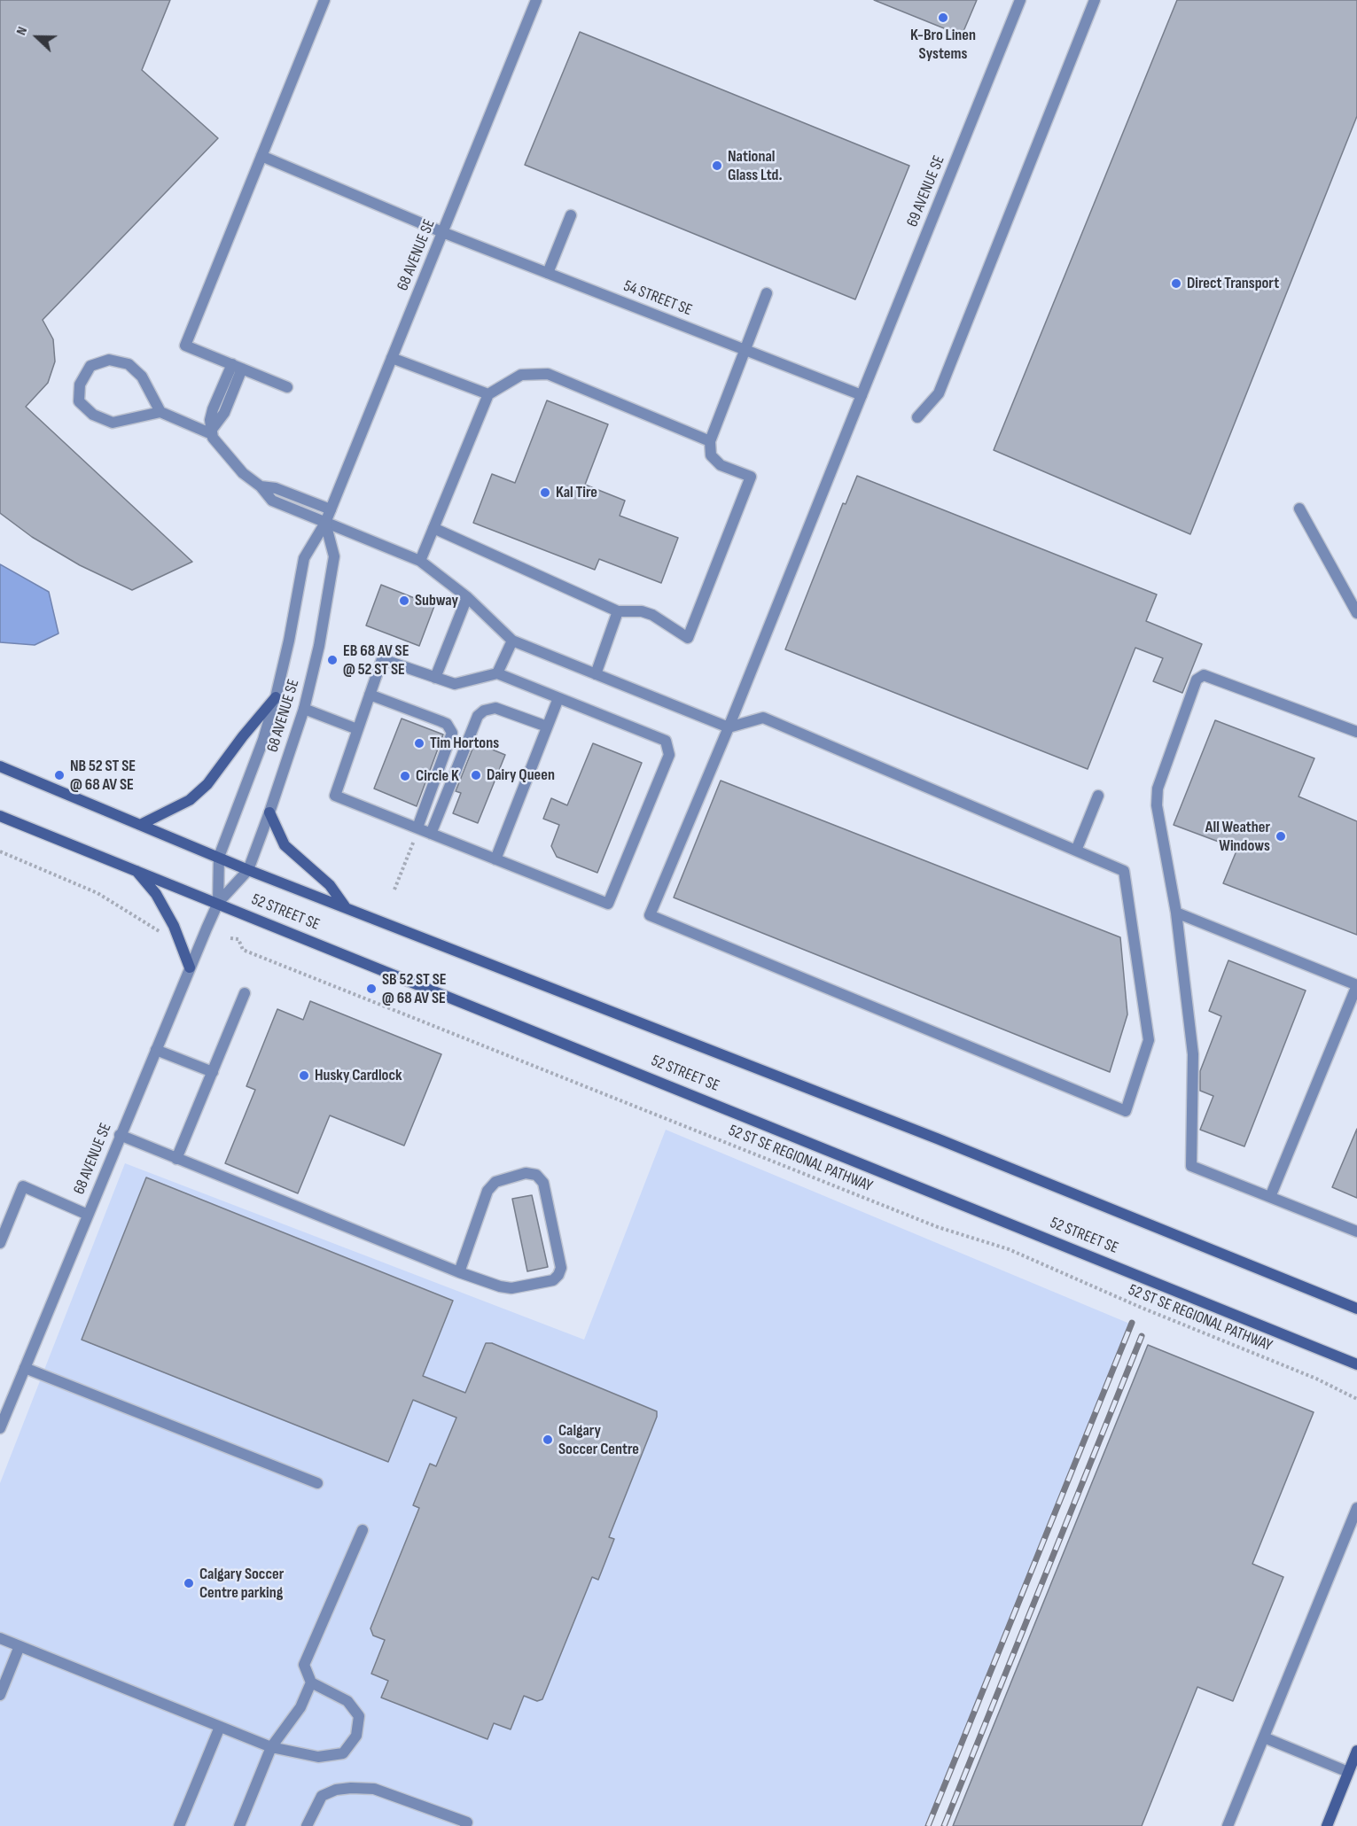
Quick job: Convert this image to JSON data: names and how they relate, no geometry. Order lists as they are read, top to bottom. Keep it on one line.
{"streets":{"main road":["52 STREET SE"],"street":["69 AVENUE SE","68 AVENUE SE","54 STREET SE"],"path":["52 ST SE REGIONAL PATHWAY"]},"crossings":[["69 AVENUE SE","54 STREET SE"],["68 AVENUE SE","54 STREET SE"],["68 AVENUE SE","52 STREET SE"]],"places":["K-Bro Linen Systems","National Glass Ltd.","Direct Transport","Kal Tire","Subway","EB 68 AV SE @ 52 ST SE","Tim Hortons","NB 52 ST SE @ 68 AV SE","Dairy Queen","Circle K","All Weather Windows","SB 52 ST SE @ 68 AV SE","Husky Cardlock","Calgary Soccer Centre","Calgary Soccer Centre parking"],"north":"left"}
